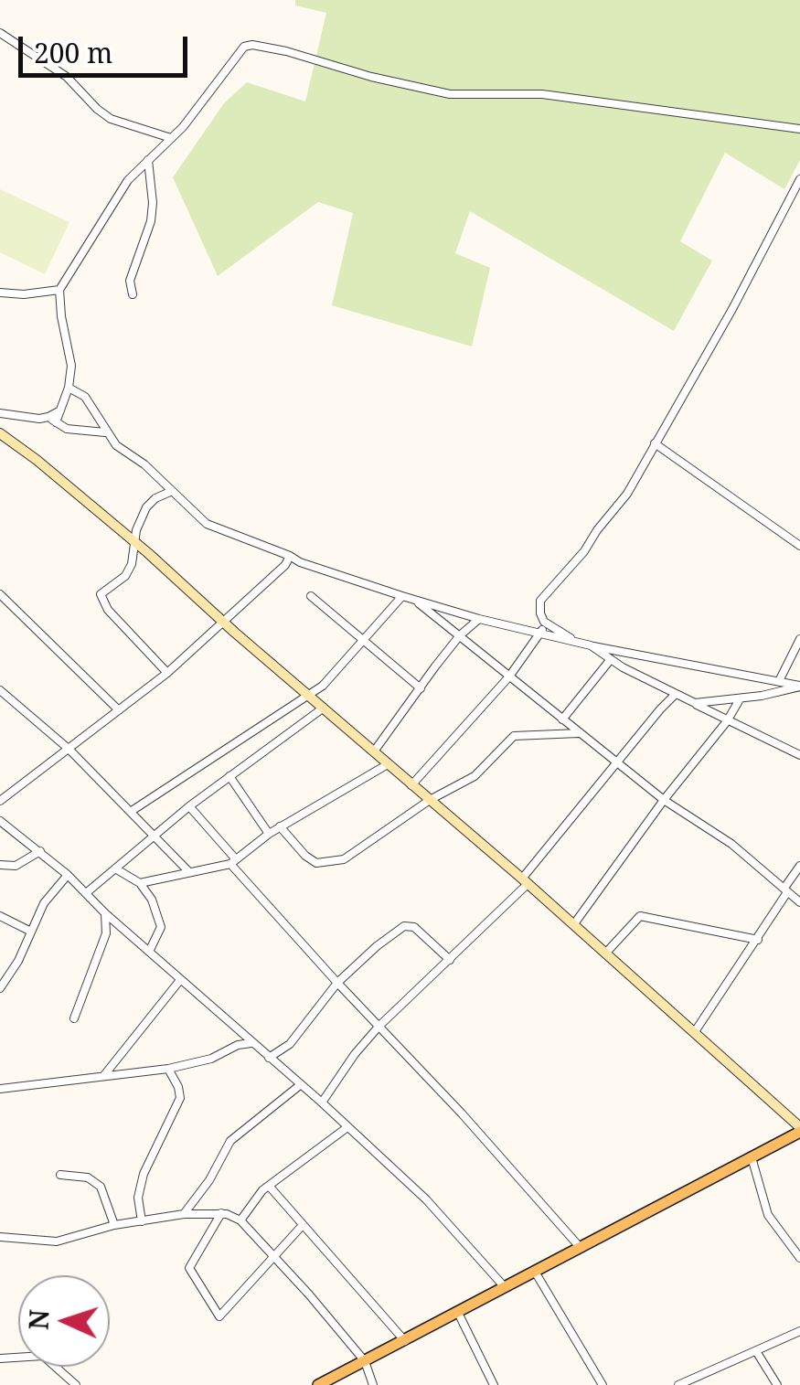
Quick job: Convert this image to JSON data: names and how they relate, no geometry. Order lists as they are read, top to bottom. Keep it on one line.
{"scale_bar":"200 m","north":"left"}
